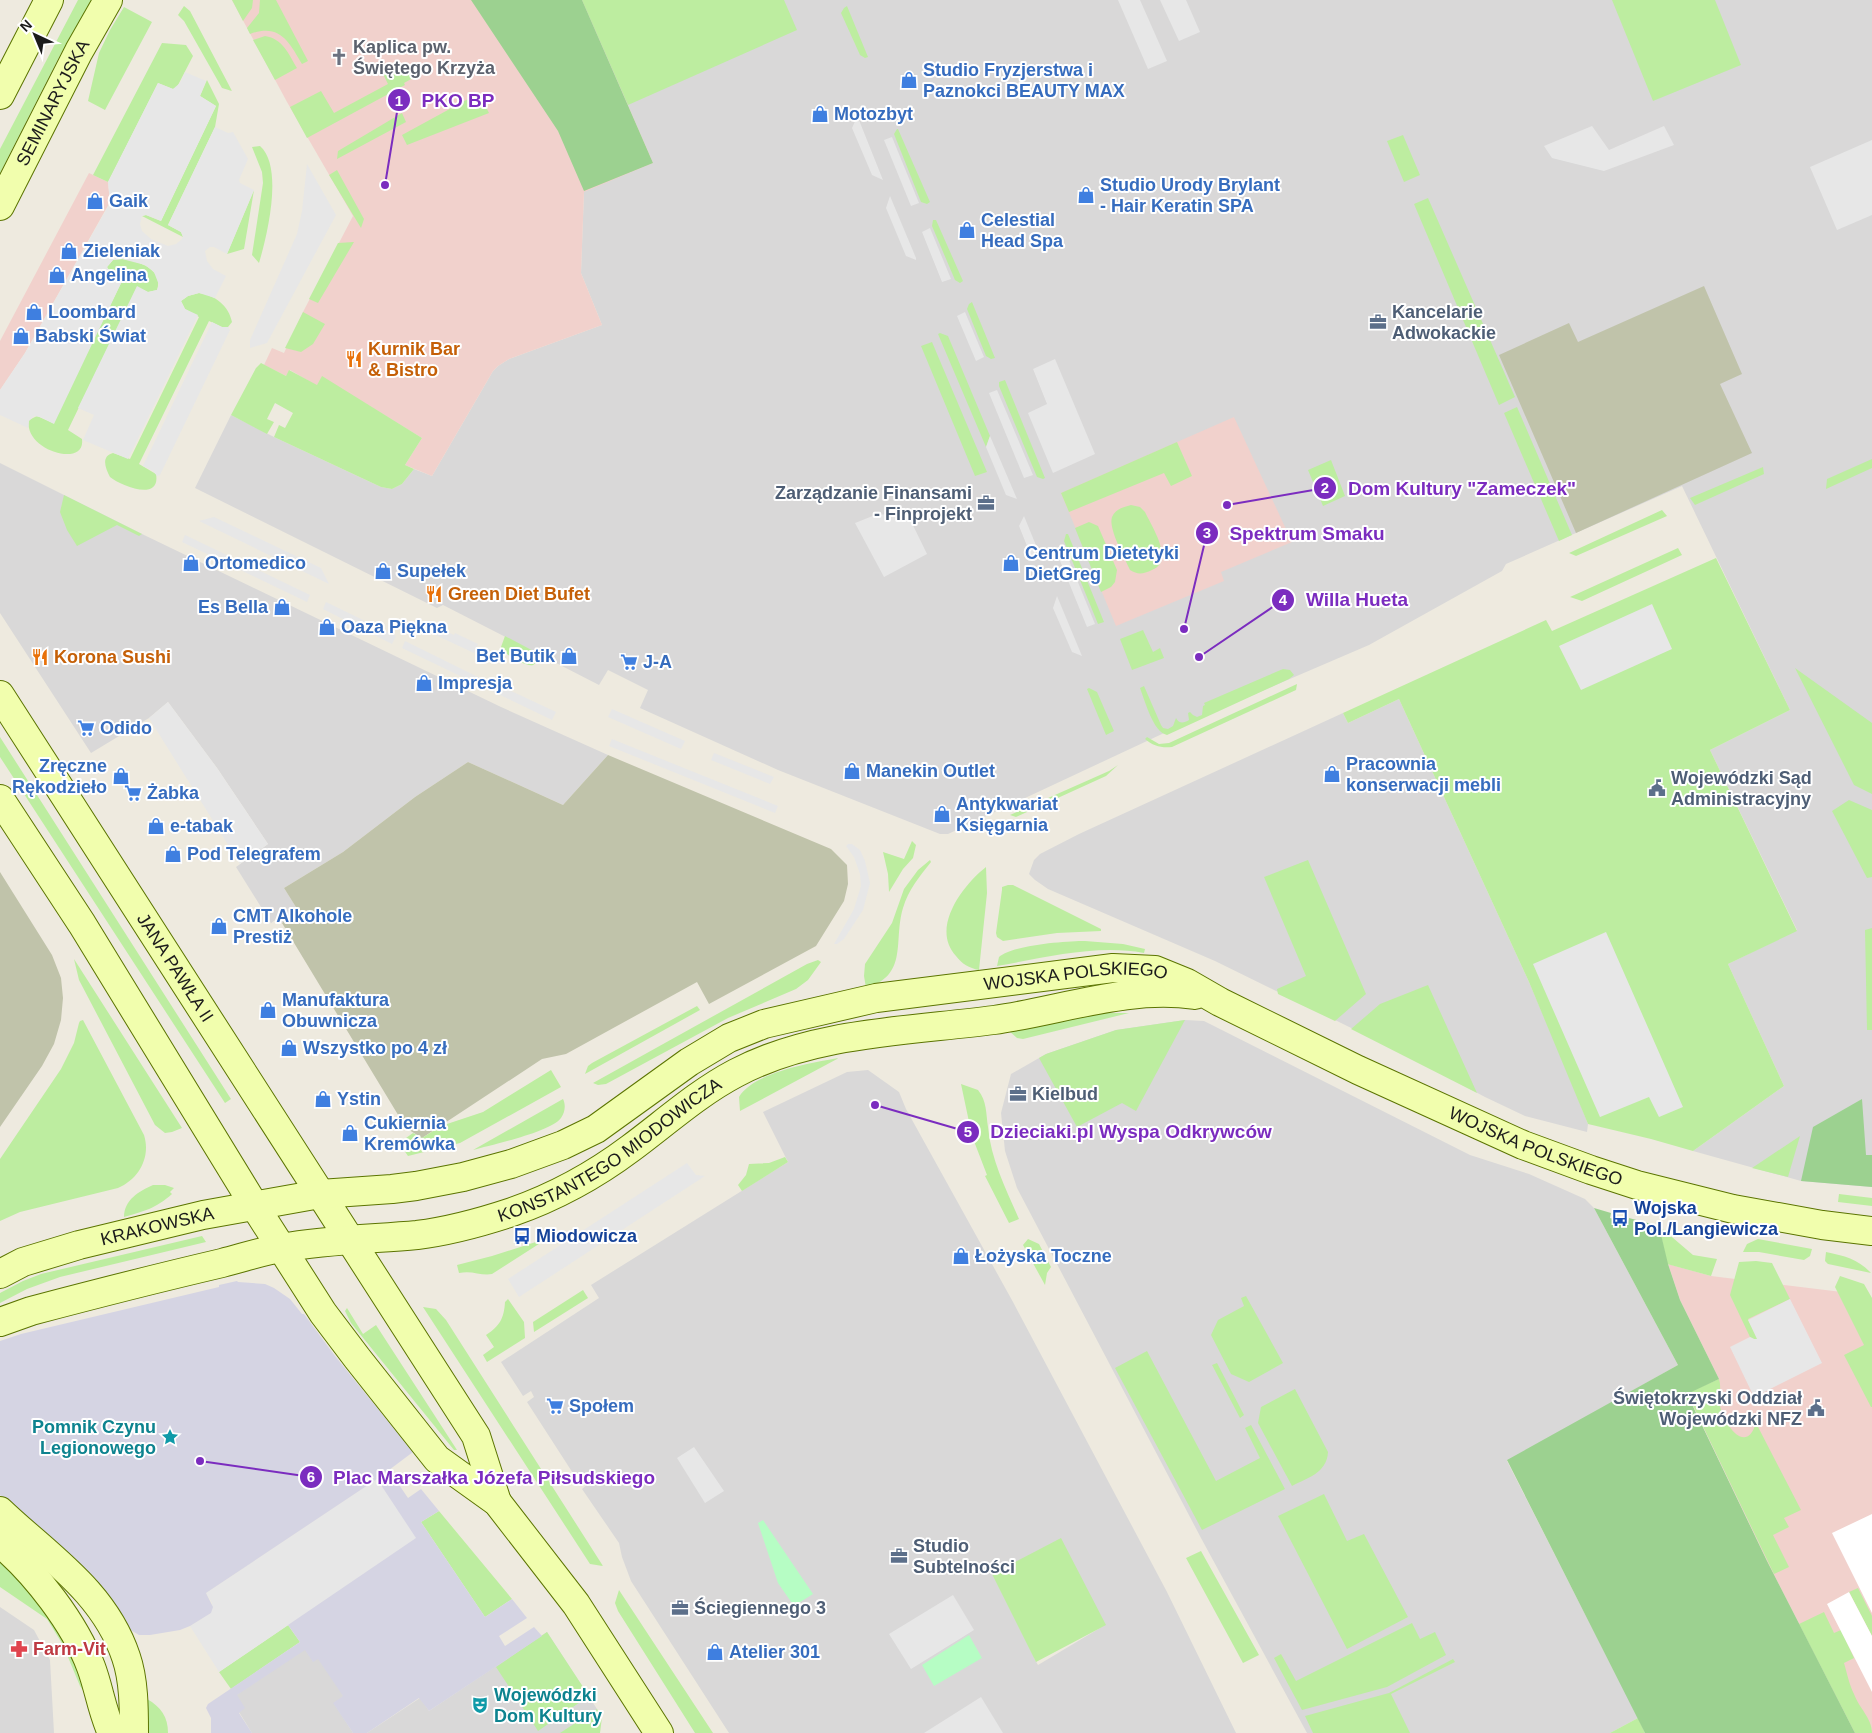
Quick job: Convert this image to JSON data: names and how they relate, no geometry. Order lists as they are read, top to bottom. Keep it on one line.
{"streets":{"street":["SEMINARYJSKA","JANA PAWŁA II","WOJSKA POLSKIEGO","KONSTANTEGO MIODOWICZA","KRAKOWSKA"]},"crossings":[["JANA PAWŁA II","KONSTANTEGO MIODOWICZA"],["JANA PAWŁA II","KRAKOWSKA"],["WOJSKA POLSKIEGO","KONSTANTEGO MIODOWICZA"],["KONSTANTEGO MIODOWICZA","KRAKOWSKA"]],"places":{"church":["Kaplica pw. Świętego Krzyża"],"shop":["Studio Fryzjerstwa i Paznokci BEAUTY MAX","Motozbyt","Studio Urody Brylant - Hair Keratin SPA","Gaik","Celestial Head Spa","Zieleniak","Angelina","Loombard","Babski Świat","Ortomedico","Centrum Dietetyki DietGreg","Supełek","Es Bella","Oaza Piękna","Bet Butik","Impresja","Manekin Outlet","Pracownia konserwacji mebli","Zręczne Rękodzieło","Antykwariat Księgarnia","e-tabak","Pod Telegrafem","CMT Alkohole Prestiż","Manufaktura Obuwnicza","Wszystko po 4 zł","Ystin","Cukiernia Kremówka","Łożyska Toczne","Atelier 301"],"other":["PKO BP","Dom Kultury \"Zameczek\"","Spektrum Smaku","Willa Hueta","Dzieciaki.pl Wyspa Odkrywców","Plac Marszałka Józefa Piłsudskiego"],"office":["Kancelarie Adwokackie","Zarządzanie Finansami - Finprojekt","Kielbud","Studio Subtelności","Ściegiennego 3"],"restaurant":["Kurnik Bar & Bistro","Green Diet Bufet","Korona Sushi"],"supermarket":["J-A","Odido","Żabka","Społem"],"public building":["Wojewódzki Sąd Administracyjny","Świętokrzyski Oddział Wojewódzki NFZ"],"bus stop":["Wojska Pol./Langiewicza","Miodowicza"],"place":["Pomnik Czynu Legionowego"],"pharmacy":["Farm-Vit"],"theatre":["Wojewódzki Dom Kultury"]},"north":"top left"}
